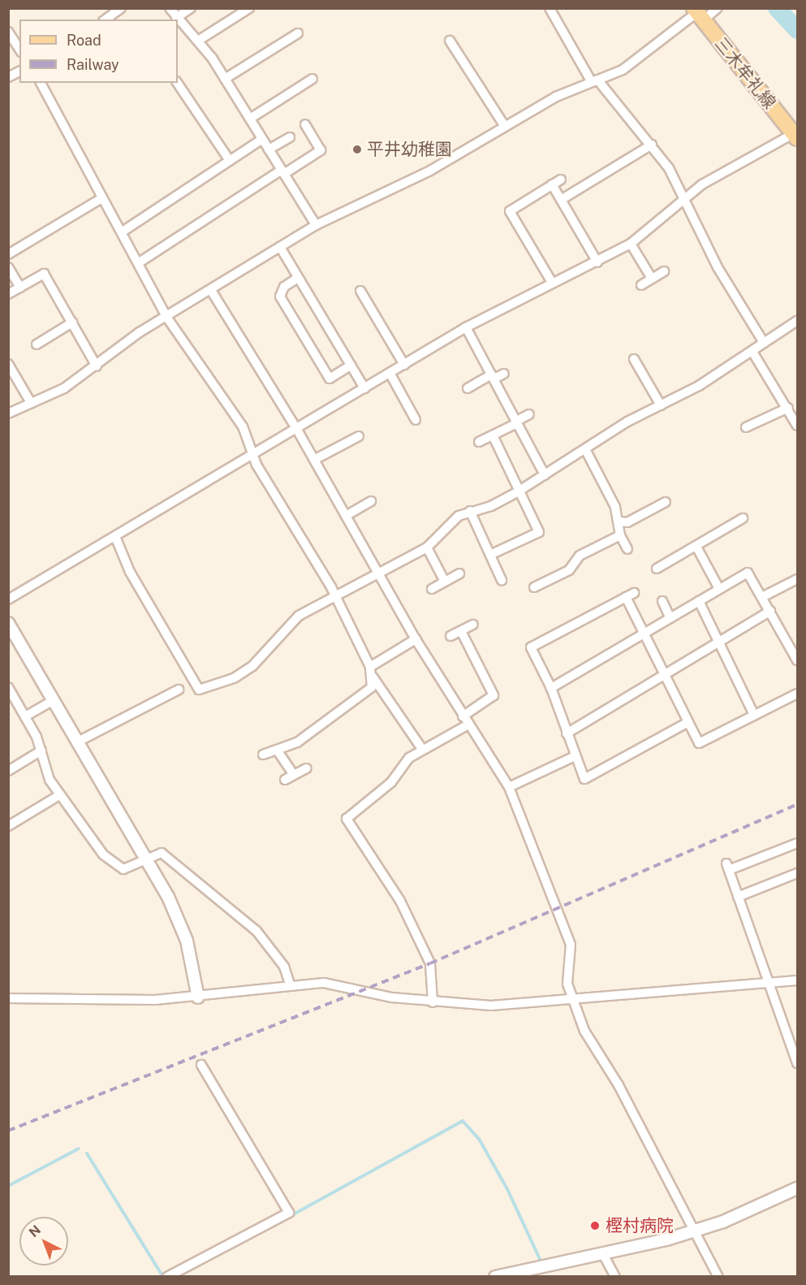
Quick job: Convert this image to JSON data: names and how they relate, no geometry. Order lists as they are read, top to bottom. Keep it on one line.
{"streets":{"main road":["三木牟礼線"]},"places":["平井幼稚園","樫村病院"],"legend":["Road","Railway"],"north":"top left"}
